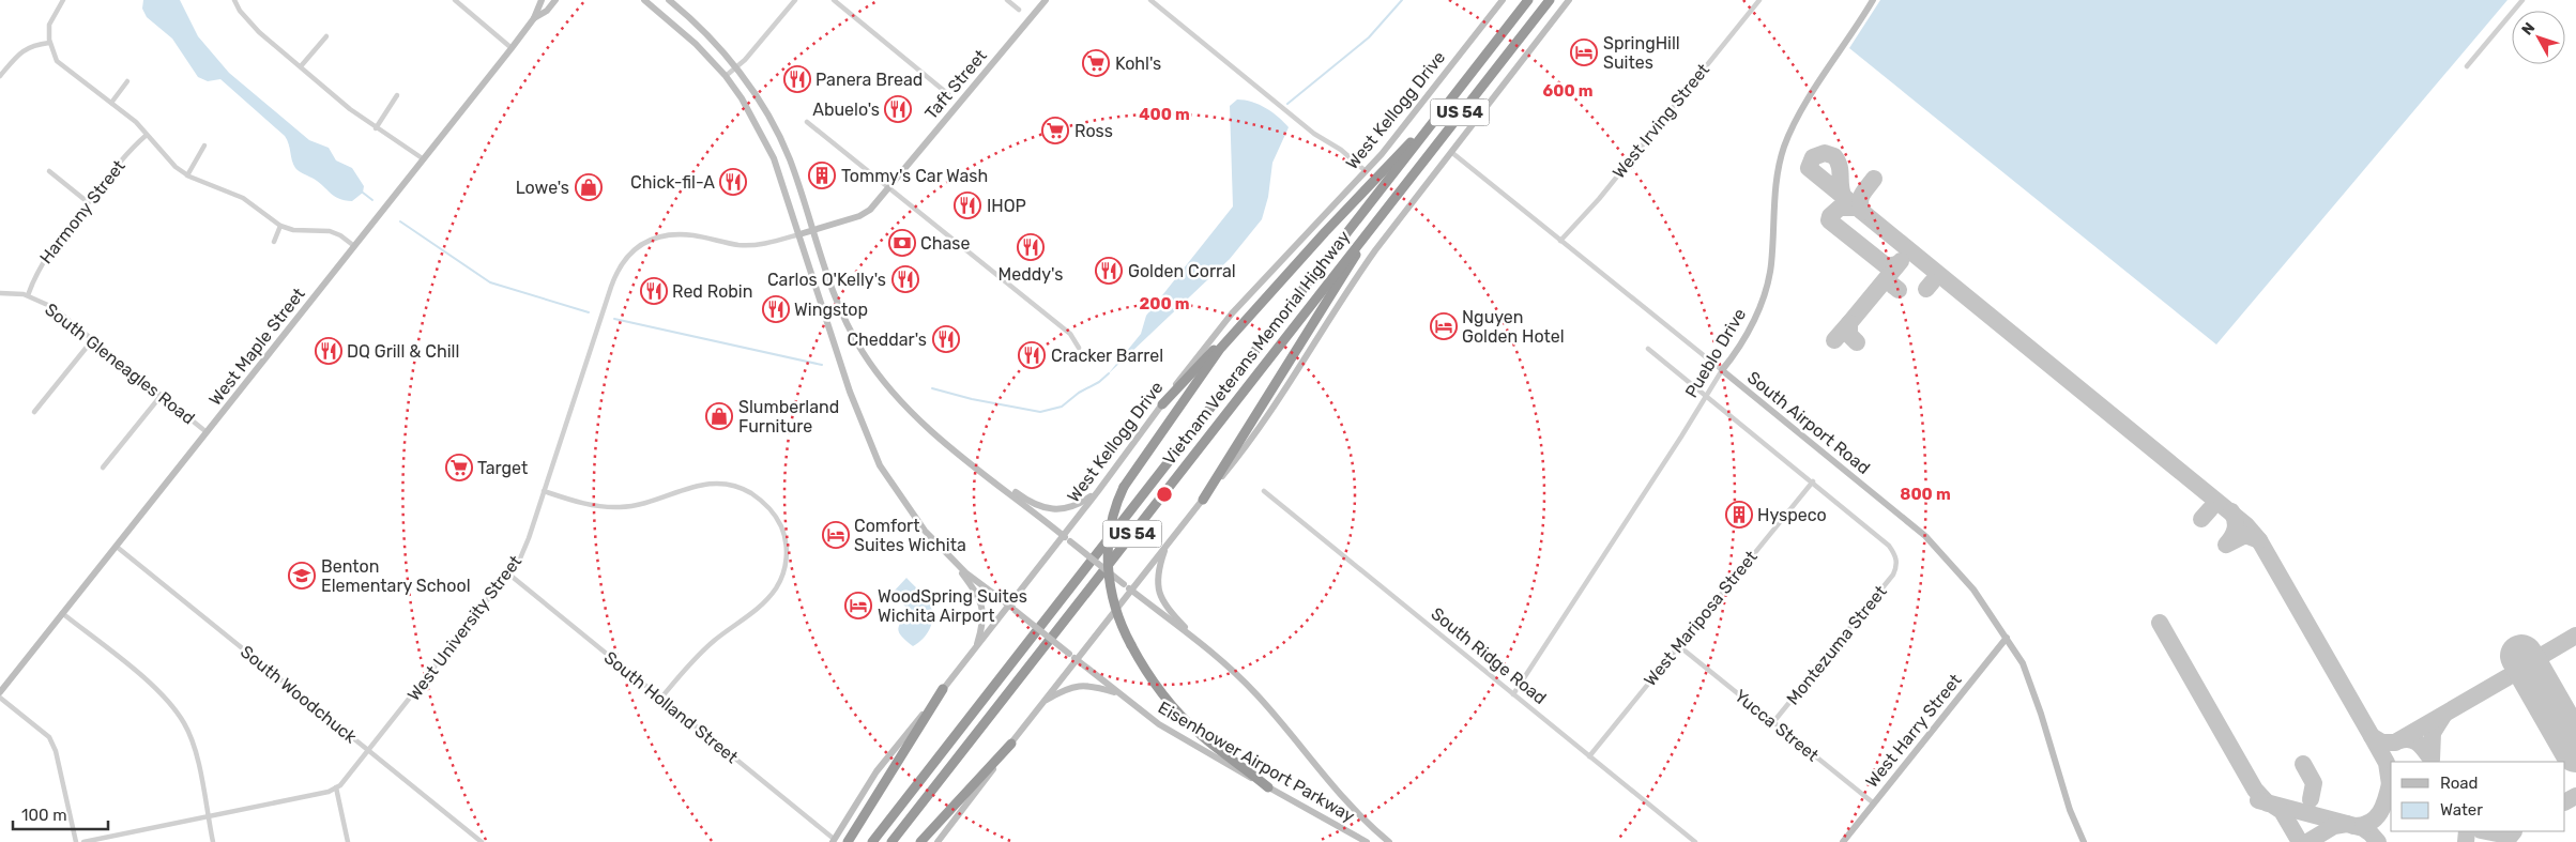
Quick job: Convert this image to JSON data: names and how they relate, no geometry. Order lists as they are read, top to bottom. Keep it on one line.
{"streets":{"highway":["US 54","Vietnam Veterans Memorial Highway"],"main road":["Taft Street","West Kellogg Drive","West Maple Street","Pueblo Drive","South Airport Road","West Harry Street","Eisenhower Airport Parkway"],"street":["West Irving Street","Harmony Street","South Gleneagles Road","West Mariposa Street","West University Street","Montezuma Street","South Ridge Road","South Woodchuck","South Holland Street","Yucca Street"]},"crossings":[["Taft Street","West University Street"],["Taft Street","Eisenhower Airport Parkway"],["West Kellogg Drive","South Holland Street"],["West Kellogg Drive","Eisenhower Airport Parkway"],["West Irving Street","South Airport Road"],["Harmony Street","South Gleneagles Road"],["West Maple Street","South Gleneagles Road"],["West Maple Street","South Woodchuck"],["Pueblo Drive","South Airport Road"],["Pueblo Drive","South Ridge Road"],["South Airport Road","West Harry Street"],["West Mariposa Street","Montezuma Street"],["West Mariposa Street","South Ridge Road"],["West Mariposa Street","Yucca Street"],["West University Street","South Woodchuck"],["West University Street","South Holland Street"],["West University Street","Eisenhower Airport Parkway"],["Montezuma Street","Yucca Street"],["Yucca Street","West Harry Street"]],"places":{"hotel":["SpringHill Suites","Nguyen Golden Hotel","Comfort Suites Wichita","WoodSpring Suites Wichita Airport"],"supermarket":["Kohl's","Ross","Target"],"restaurant":["Panera Bread","Abuelo's","Chick-fil-A","IHOP","Meddy's","Golden Corral","Carlos O'Kelly's","Red Robin","Wingstop","Cheddar's","DQ Grill & Chill","Cracker Barrel"],"building":["Tommy's Car Wash","Hyspeco"],"shop":["Lowe's","Slumberland Furniture"],"bank":["Chase"],"school or university":["Benton Elementary School"]},"legend":["Road","Water"],"scale_bar":"100 m","north":"top left","rings":["600 m","400 m","200 m","800 m"]}
